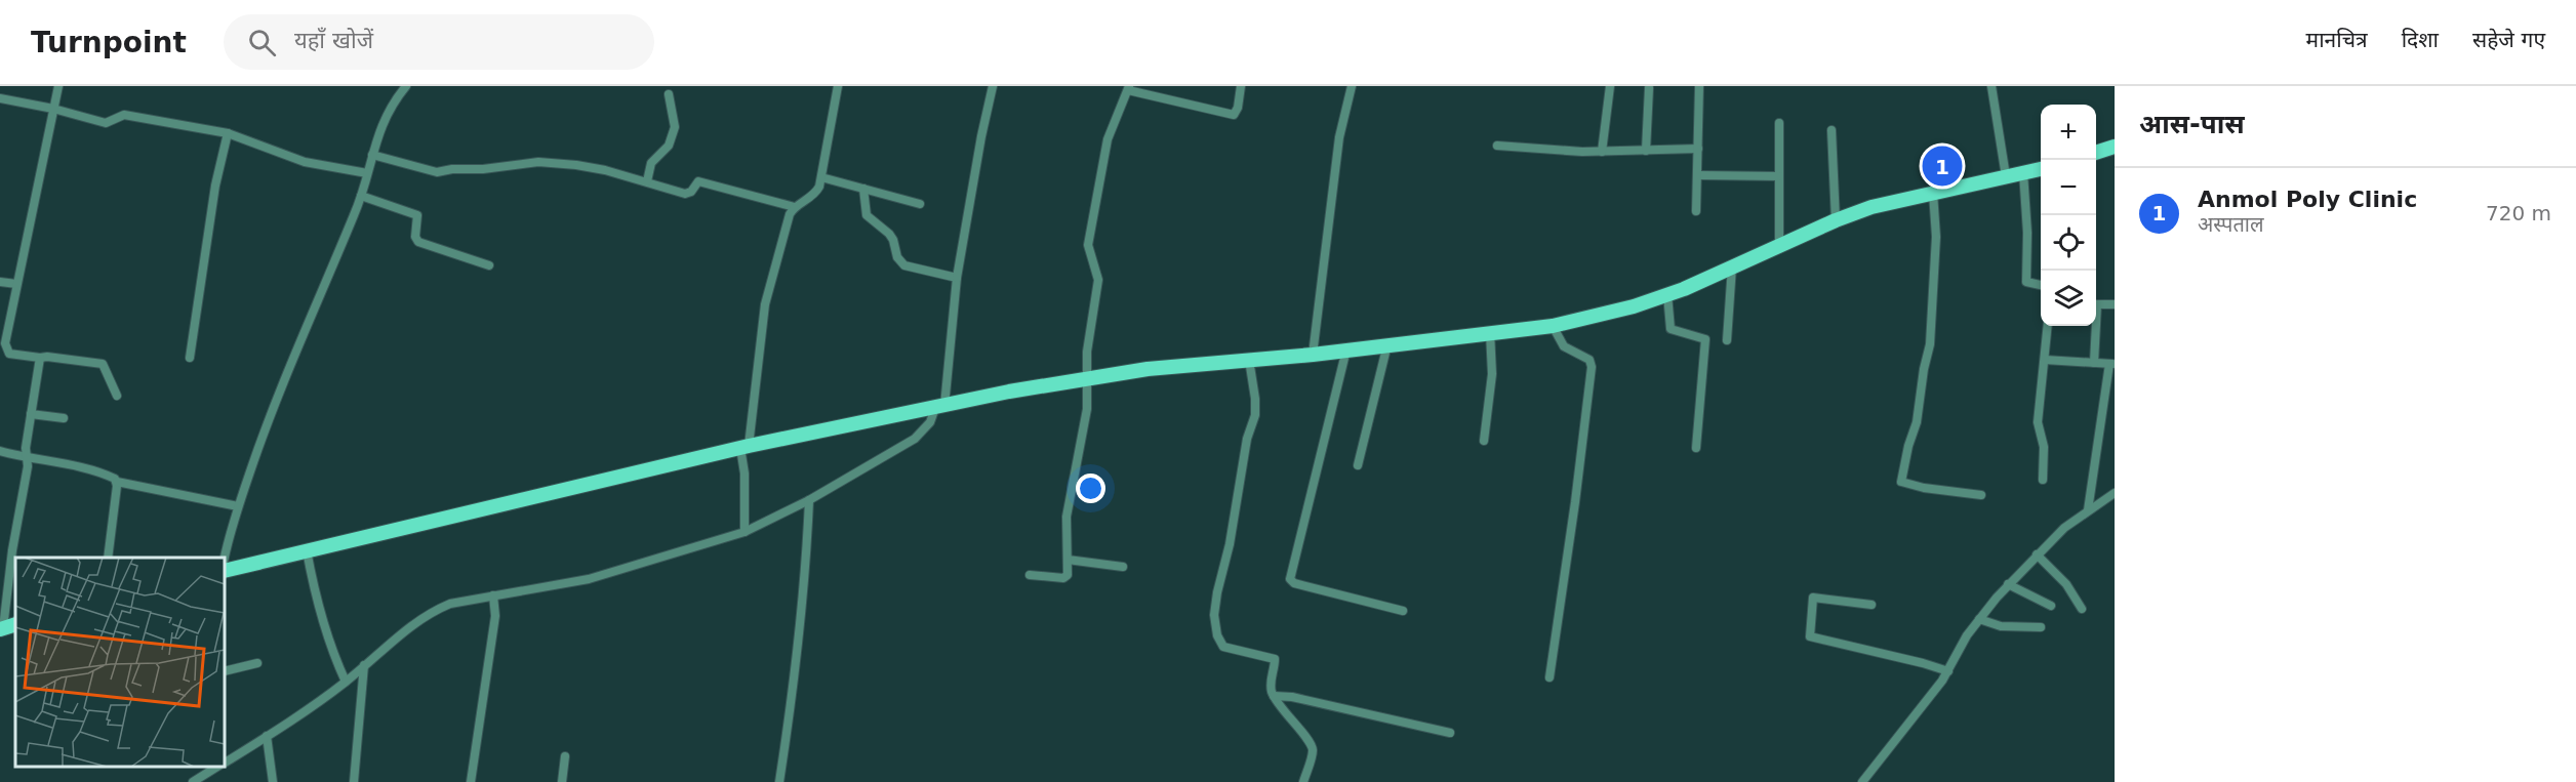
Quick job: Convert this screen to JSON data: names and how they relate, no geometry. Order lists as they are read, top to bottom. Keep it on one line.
{"page":{"header":"Turnpoint","search":"यहाँ खोजें","nav":["मानचित्र","दिशा","सहेजे गए"],"heading":"आस-पास","map_buttons":["+","−"],"pins":"1","list":[{"mark":"1","name":"Anmol Poly Clinic","note":"अस्पताल","value":"720 m"}]}}
